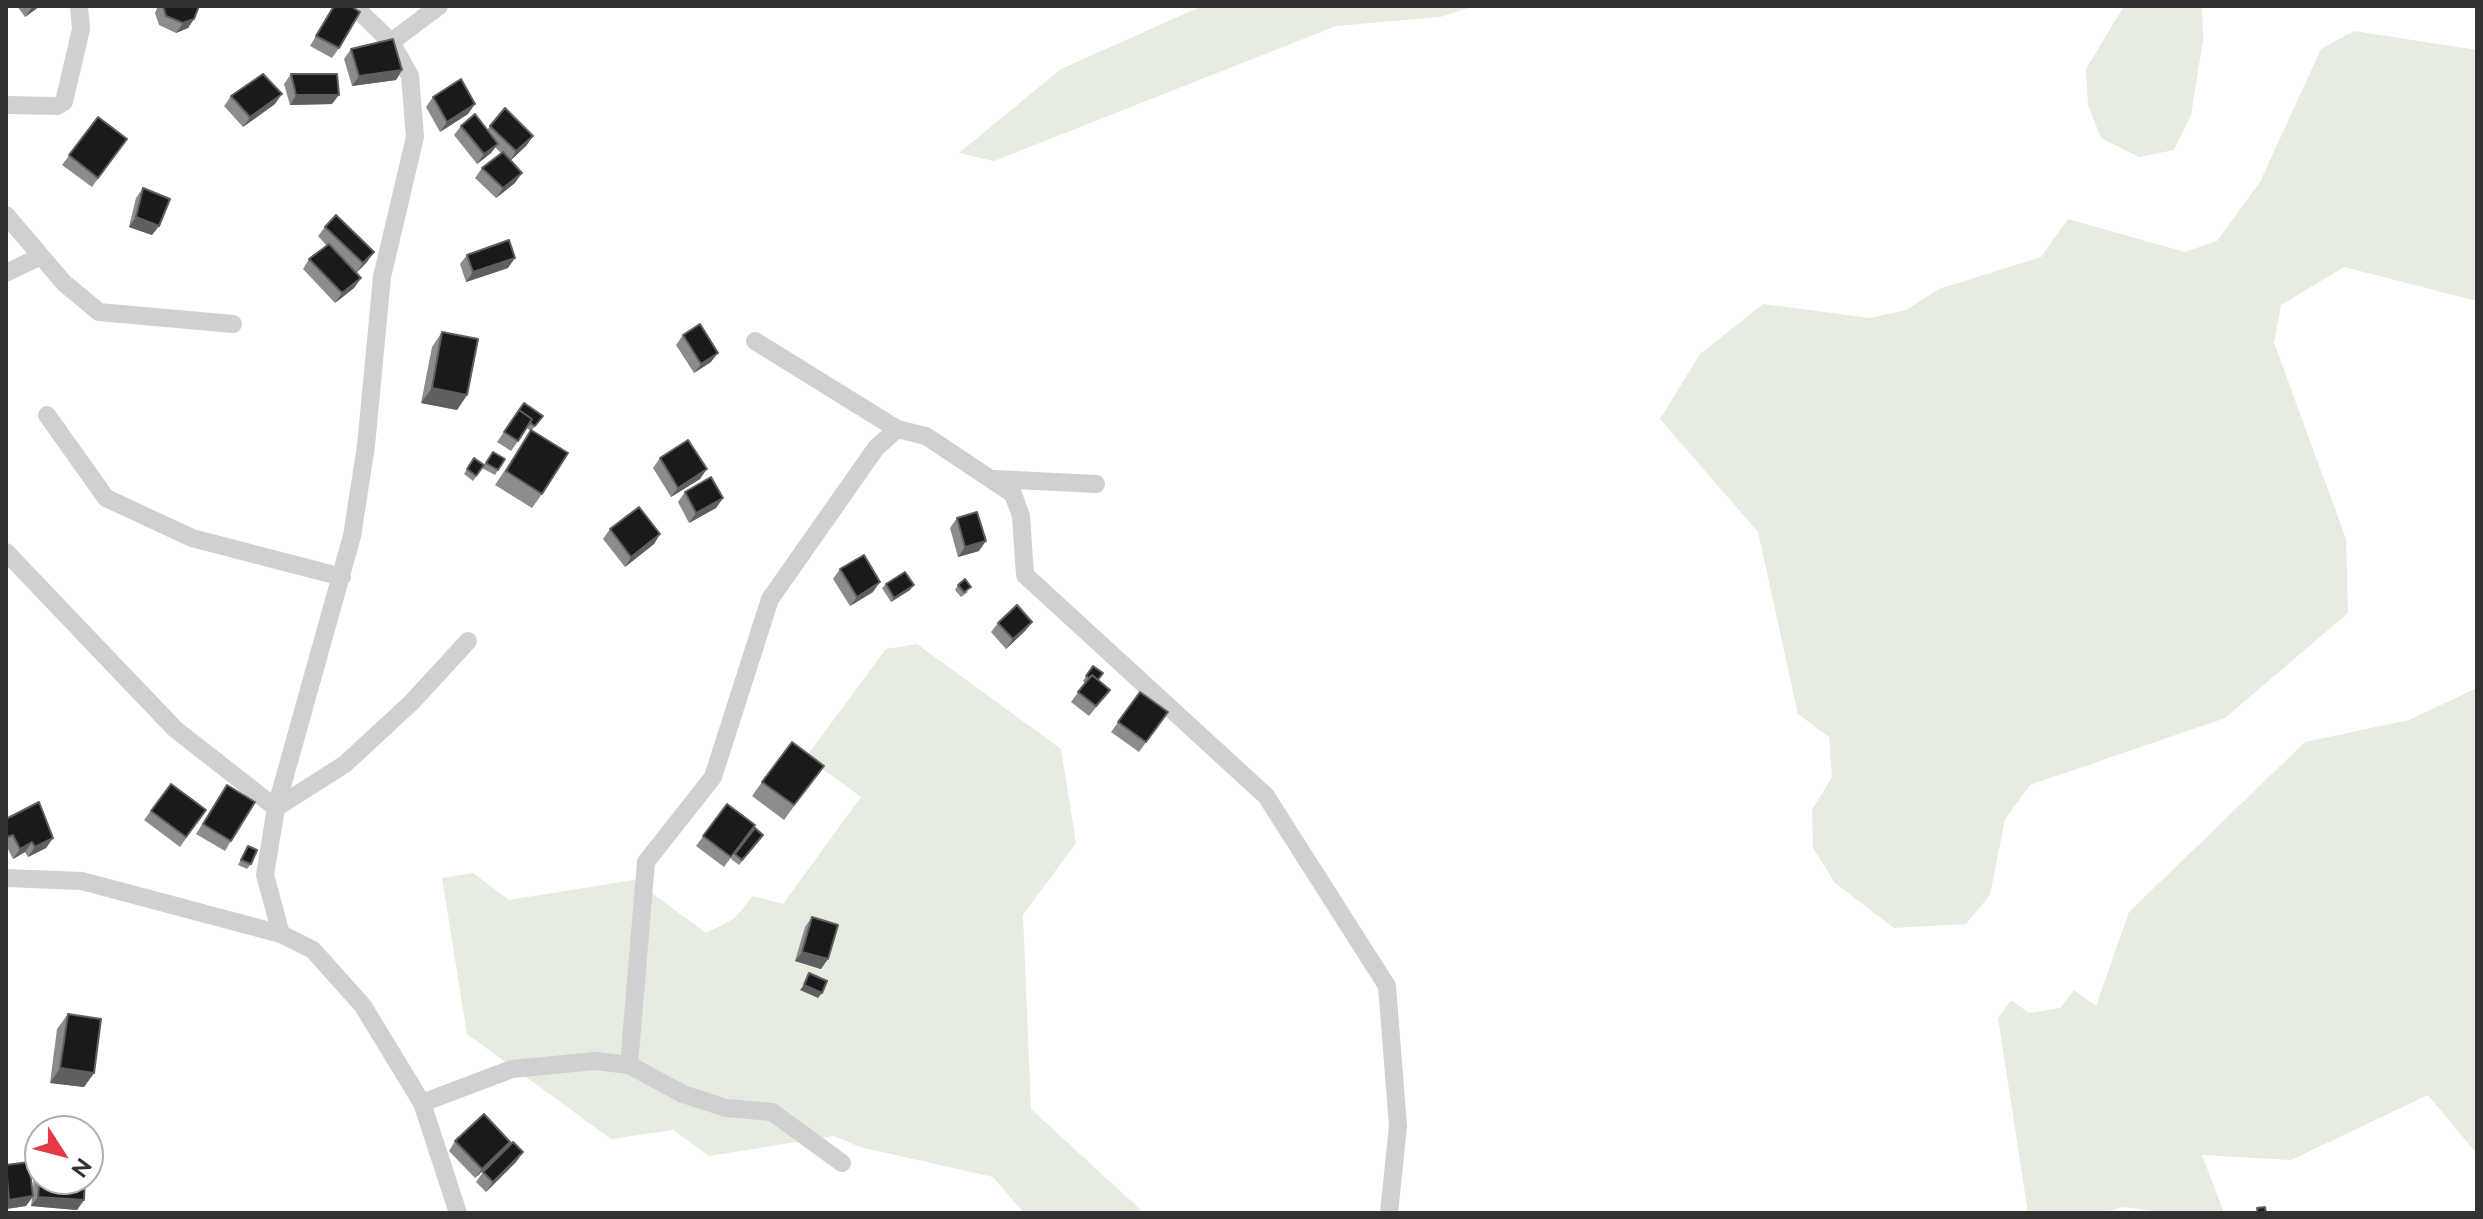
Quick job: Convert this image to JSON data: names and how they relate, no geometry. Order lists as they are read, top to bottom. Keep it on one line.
{"north":"bottom right"}
